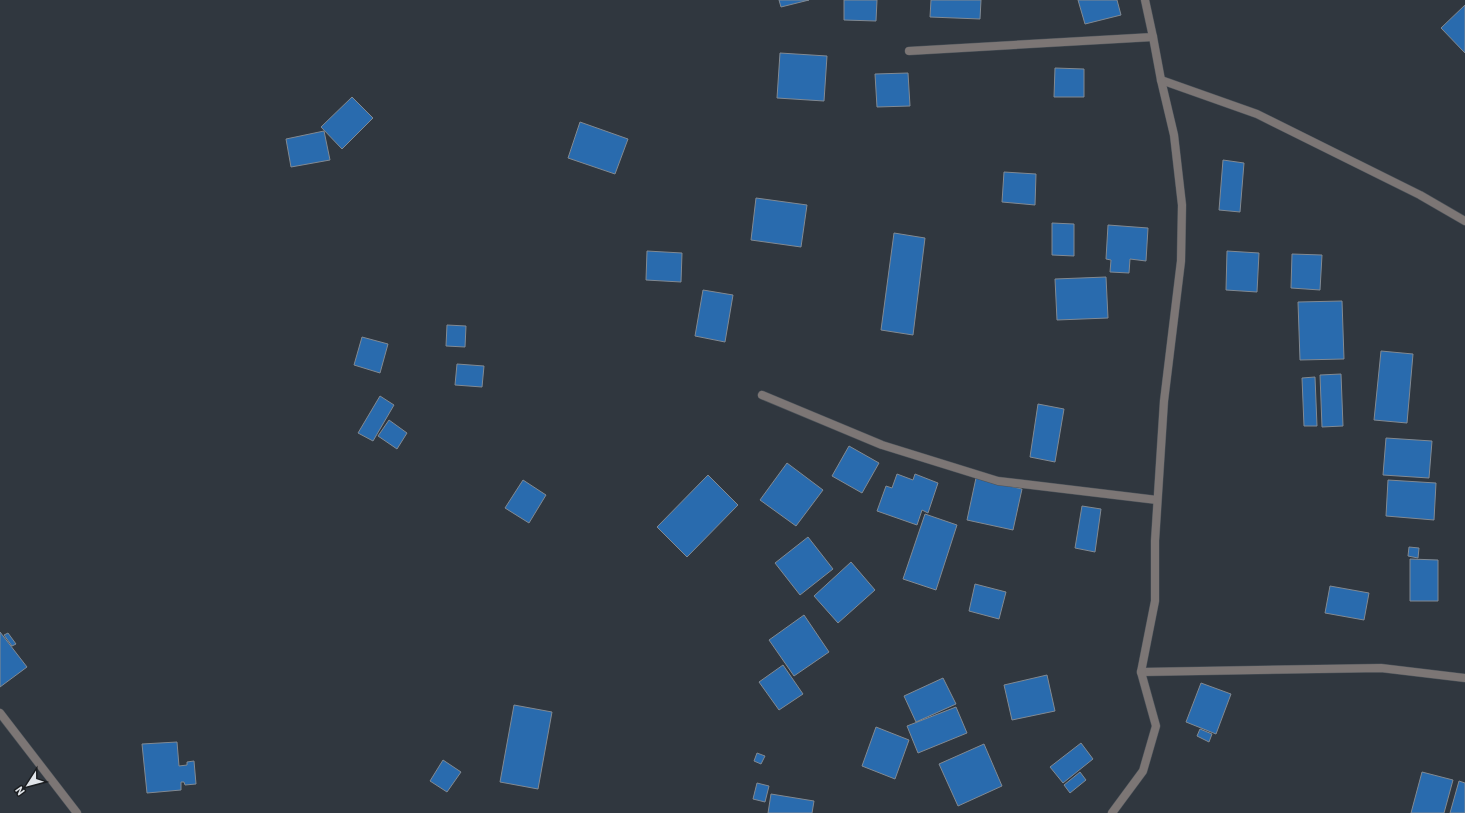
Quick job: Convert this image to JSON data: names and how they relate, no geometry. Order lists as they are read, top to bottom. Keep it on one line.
{"north":"bottom left"}
